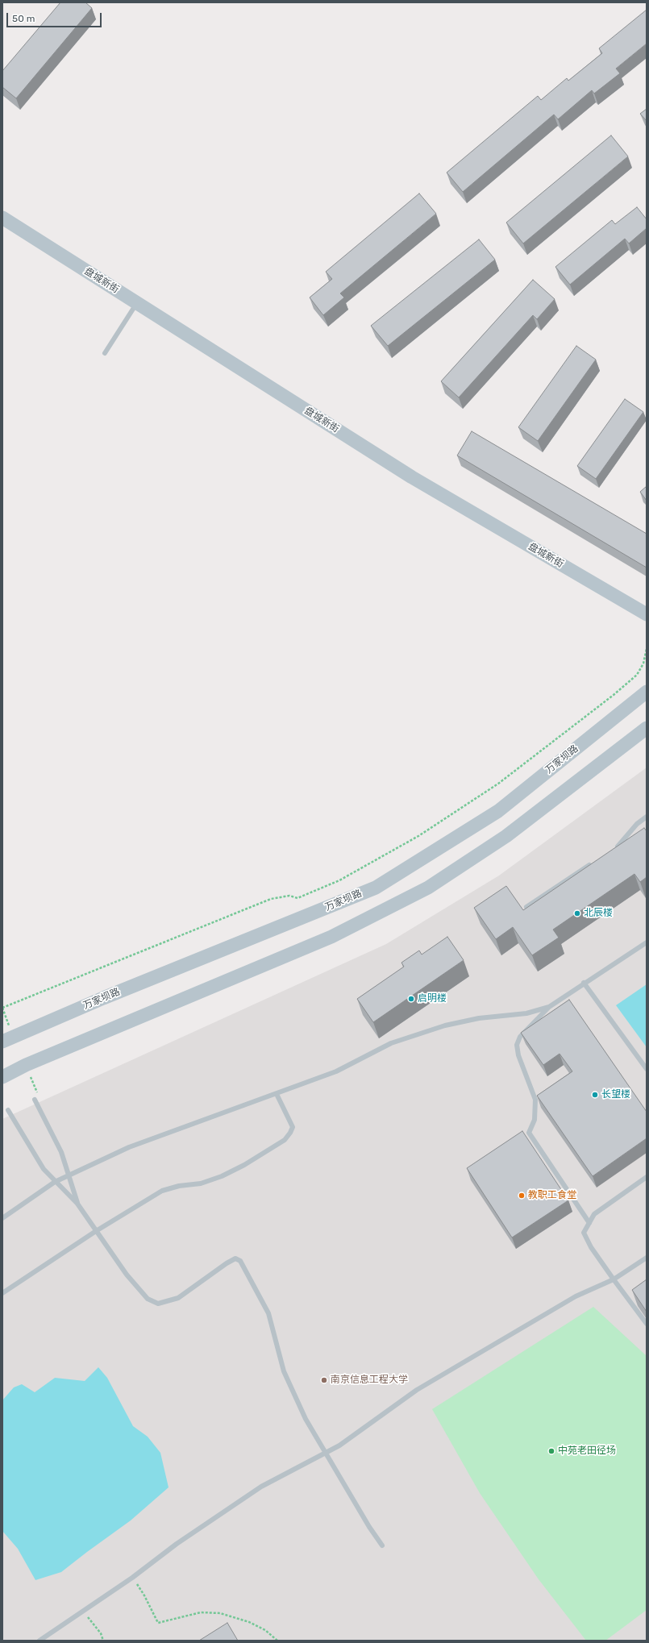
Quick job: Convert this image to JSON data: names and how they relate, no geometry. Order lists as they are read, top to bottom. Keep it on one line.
{"streets":{"main road":["盘城新街","万家坝路"]},"places":["北辰楼","启明楼","长望楼","教职工食堂","南京信息工程大学","中苑老田径场"],"scale_bar":"50 m"}
